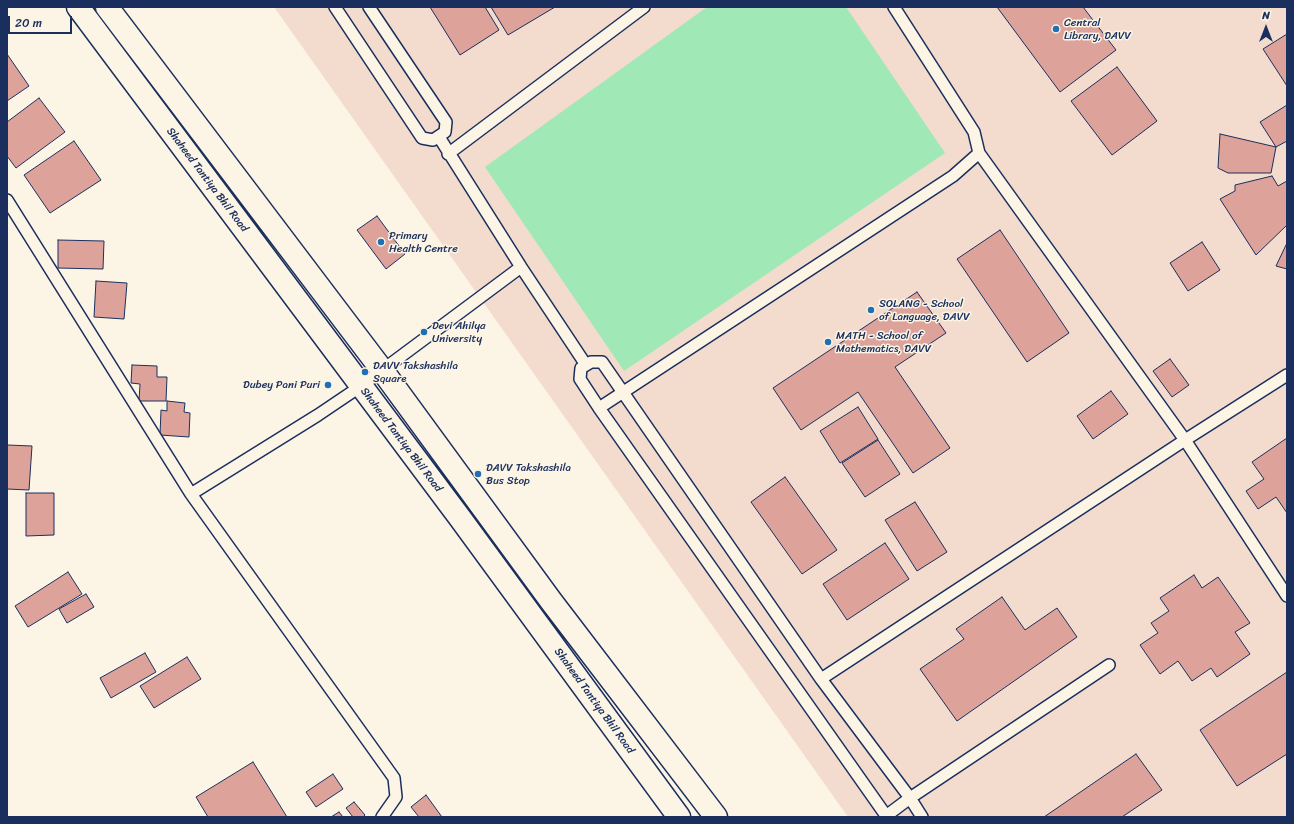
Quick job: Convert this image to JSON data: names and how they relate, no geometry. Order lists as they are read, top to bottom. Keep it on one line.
{"streets":{"main road":["Shaheed Tantiya Bhil Road"]},"places":["Central Library, DAVV","Primary Health Centre","SOLANG - School of Language, DAVV","Devi Ahilya University","MATH - School of Mathematics, DAVV","DAVV Takshashila Square","Dubey Pani Puri","DAVV Takshashila Bus Stop"],"scale_bar":"20 m","north":"top"}
